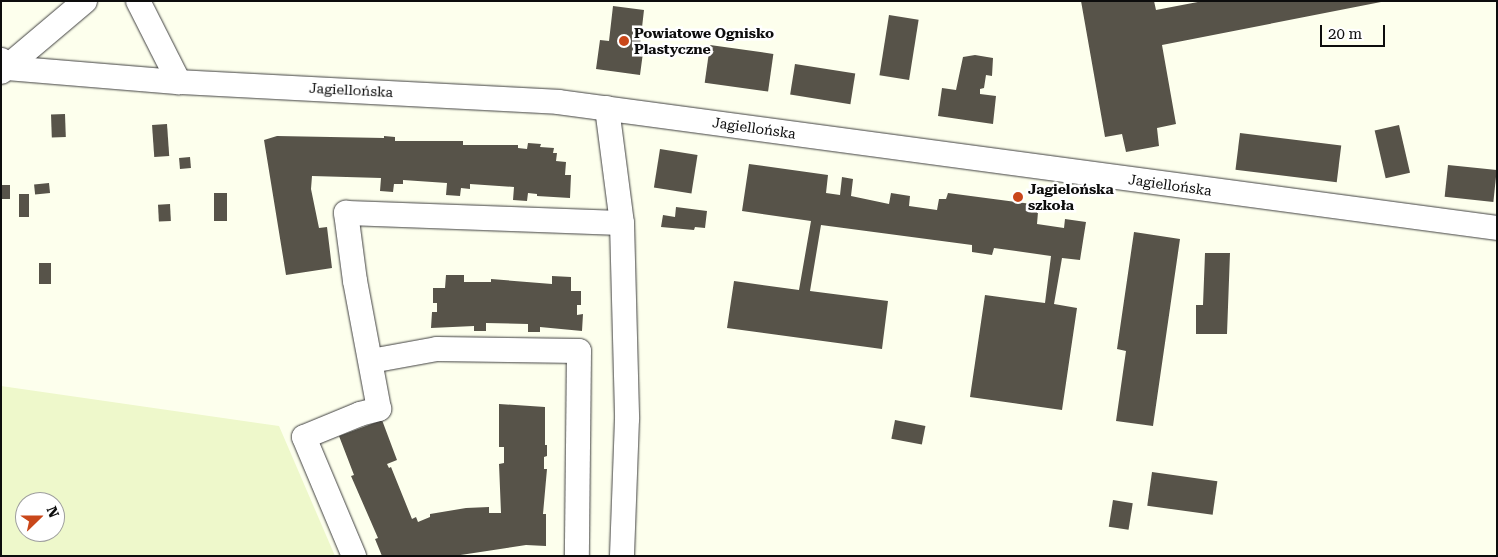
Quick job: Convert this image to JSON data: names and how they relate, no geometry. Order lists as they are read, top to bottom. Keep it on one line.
{"streets":{"street":["Jagiellońska"]},"places":["Powiatowe Ognisko Plastyczne","Jagielońska szkoła"],"scale_bar":"20 m","north":"right"}
